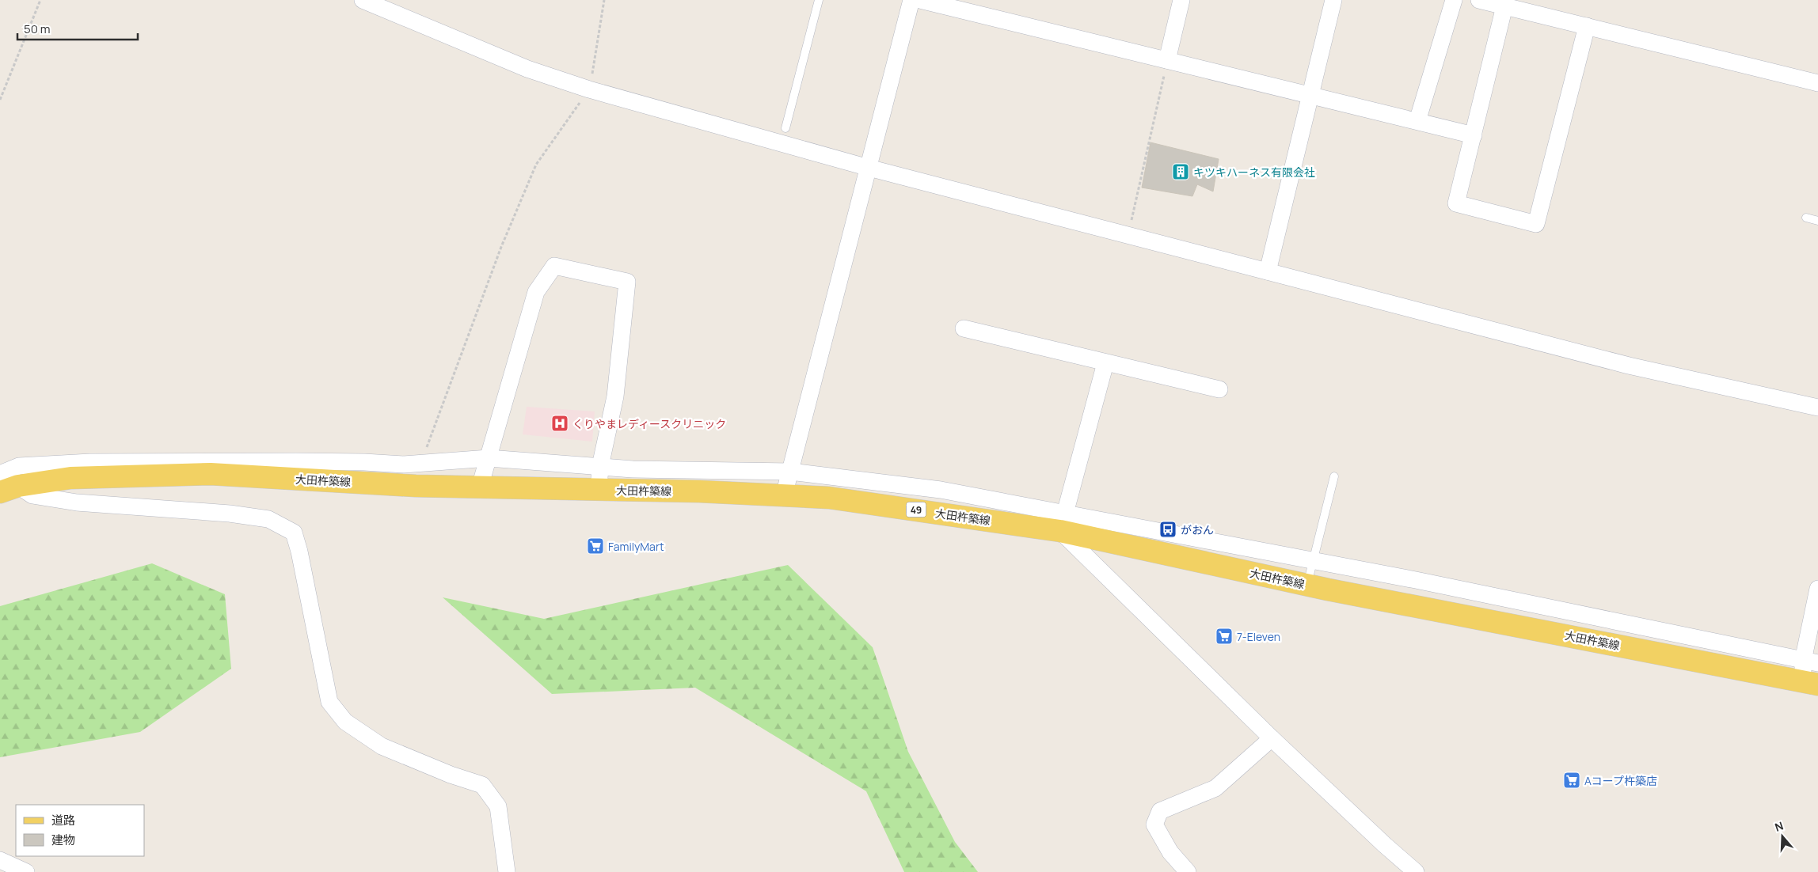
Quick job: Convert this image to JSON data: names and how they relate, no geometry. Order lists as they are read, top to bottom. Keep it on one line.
{"streets":{"main road":["大田杵築線","49"]},"places":{"building":["キツキハーネス有限会社"],"hospital":["くりやまレディースクリニック"],"bus stop":["がおん"],"supermarket":["FamilyMart","7-Eleven","Aコープ杵築店"]},"legend":["道路","建物"],"scale_bar":"50 m","north":"top"}
